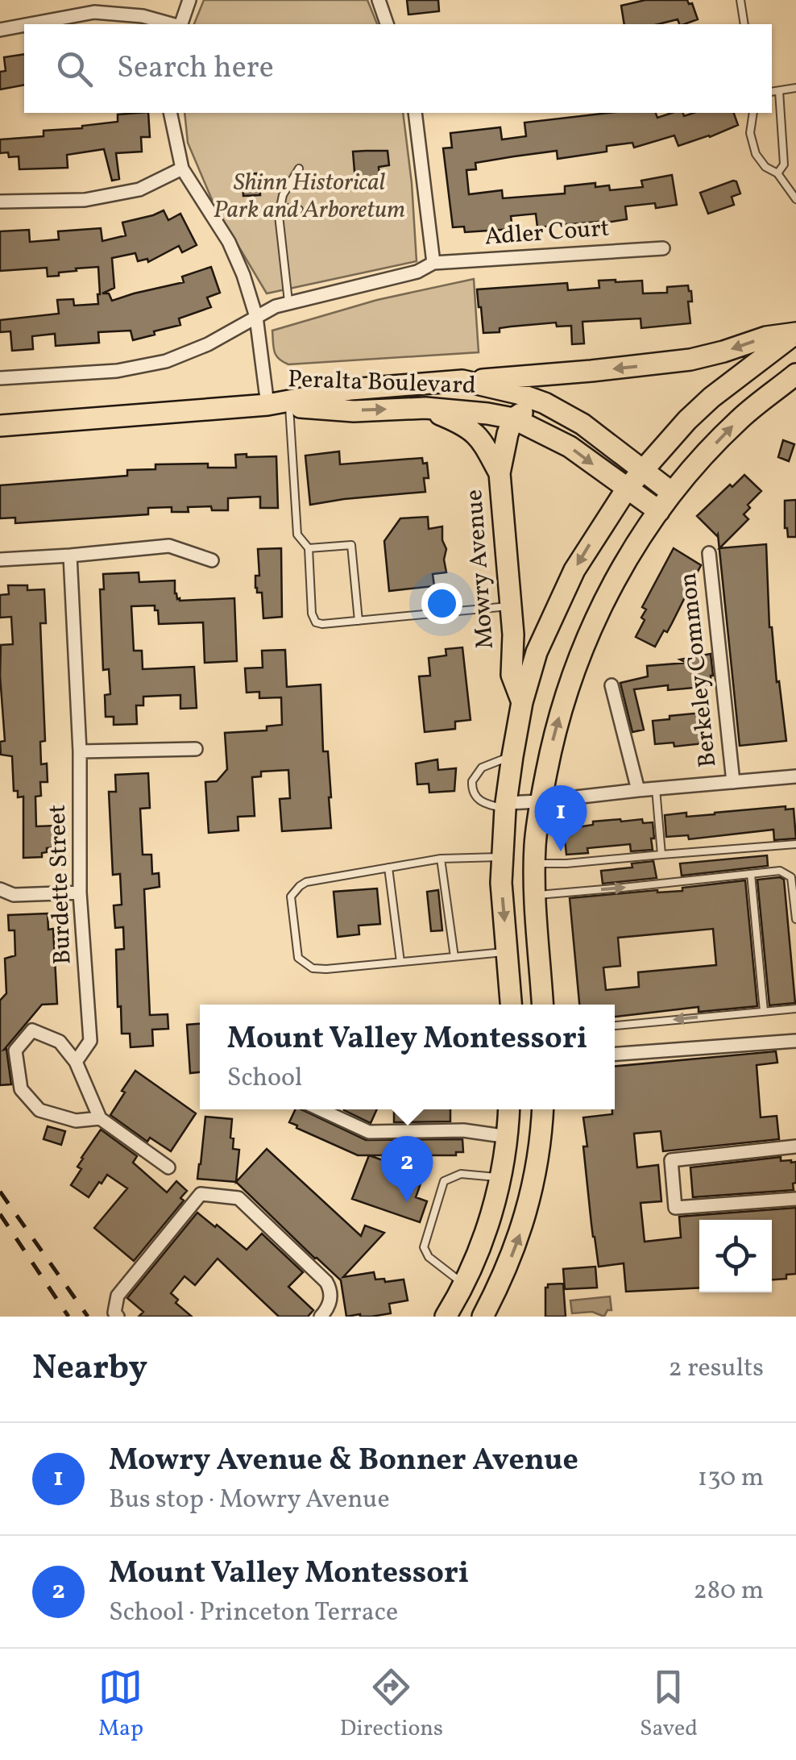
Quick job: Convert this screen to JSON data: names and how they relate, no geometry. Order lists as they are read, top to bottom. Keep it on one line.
{"streets":{"main road":["Peralta Boulevard","Mowry Avenue"],"street":["Adler Court","Berkeley Common","Burdette Street"]},"crossings":[["Peralta Boulevard","Mowry Avenue"]],"parks":["Shinn Historical Park and Arboretum"],"page":{"search":"Search here","pins":["1","2"],"popup":["Mount Valley Montessori","School"],"heading":["Nearby","2 results"],"list":[{"mark":"1","name":"Mowry Avenue & Bonner Avenue","note":"Bus stop · Mowry Avenue","value":"130 m"},{"mark":"2","name":"Mount Valley Montessori","note":"School · Princeton Terrace","value":"280 m"}],"nav":["Map","Directions","Saved"]}}
